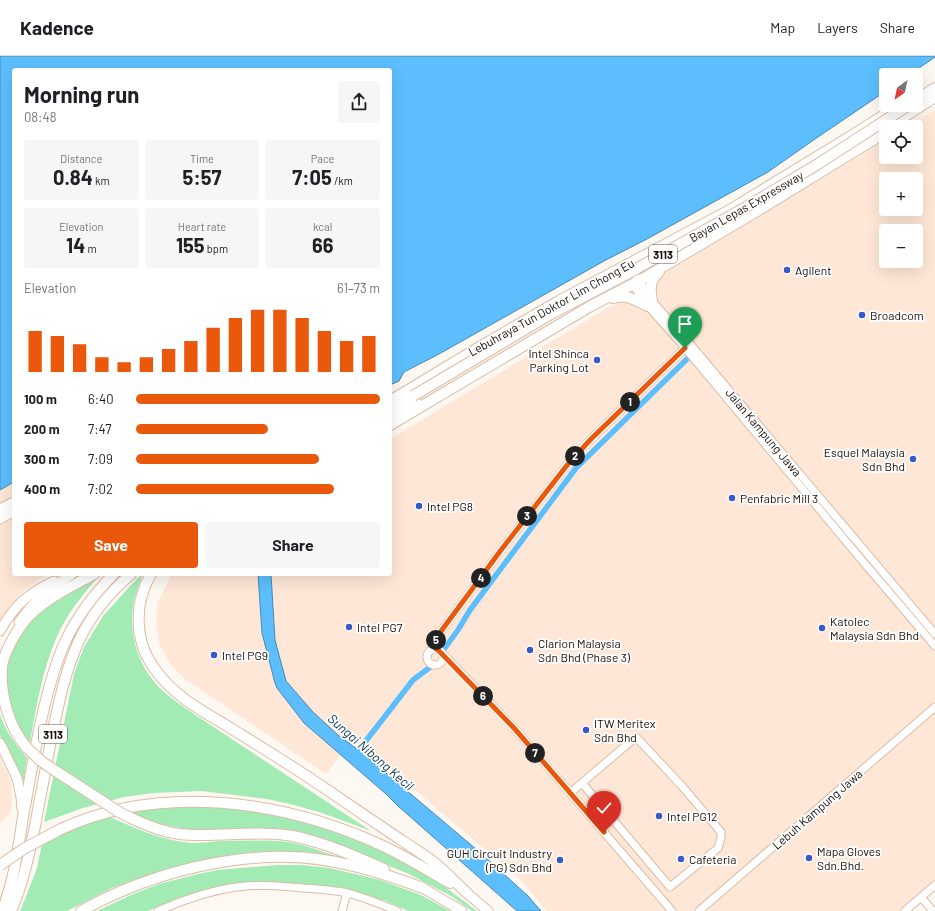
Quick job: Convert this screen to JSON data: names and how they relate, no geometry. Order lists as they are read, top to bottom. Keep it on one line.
{"streets":{"highway":["Bayan Lepas Expressway","3113","Lebuhraya Tun Doktor Lim Chong Eu"],"street":["Jalan Kampung Jawa","Lebuh Kampung Jawa"]},"crossings":[["Bayan Lepas Expressway","3113"],["Lebuhraya Tun Doktor Lim Chong Eu","Jalan Kampung Jawa"]],"water":["Sungai Nibong Kecil"],"places":["Agilent","Broadcom","Intel Shinca Parking Lot","Esquel Malaysia Sdn Bhd","Penfabric Mill 3","Intel PG8","Intel PG7","Katolec Malaysia Sdn Bhd","Clarion Malaysia Sdn Bhd (Phase 3)","Intel PG9","ITW Meritex Sdn Bhd","Intel PG12","Mapa Gloves Sdn.Bhd.","Cafeteria","GUH Circuit Industry (PG) Sdn Bhd"],"north":"bottom left","page":{"header":"Kadence","nav":["Map","Layers","Share"],"map_buttons":["+","−"],"heading":["Morning run","08:48"],"stats":[["Distance","0.84 km"],["Time","5:57"],["Pace","7:05 /km"],["Elevation","14 m"],["Heart rate","155 bpm"],["kcal","66"]],"chart":["Elevation","61–73 m"],"list":[{"name":"100 m","note":"6:40"},{"name":"200 m","note":"7:47"},{"name":"300 m","note":"7:09"},{"name":"400 m","note":"7:02"}],"pins":["1","2","3","4","5","6","7"],"buttons":["Save","Share"]}}
